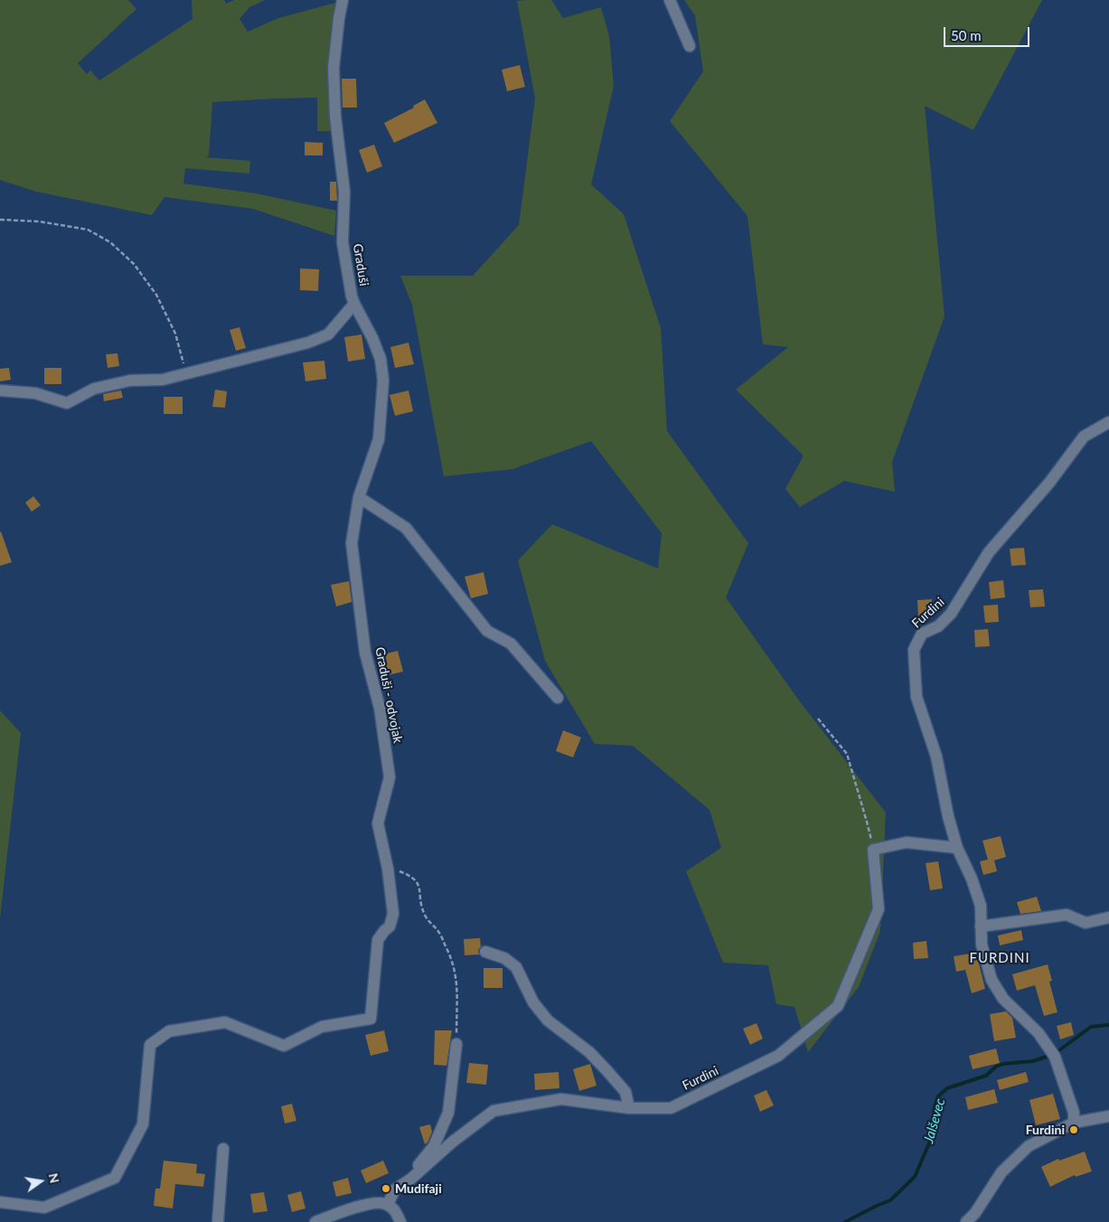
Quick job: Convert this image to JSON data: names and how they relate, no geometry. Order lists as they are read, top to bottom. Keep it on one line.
{"streets":{"street":["Graduši","Furdini","Graduši - odvojak"]},"crossings":[["Graduši","Graduši - odvojak"]],"districts":["FURDINI"],"water":["Jalševec"],"places":["Furdini","Mudifaji"],"scale_bar":"50 m","north":"right"}
